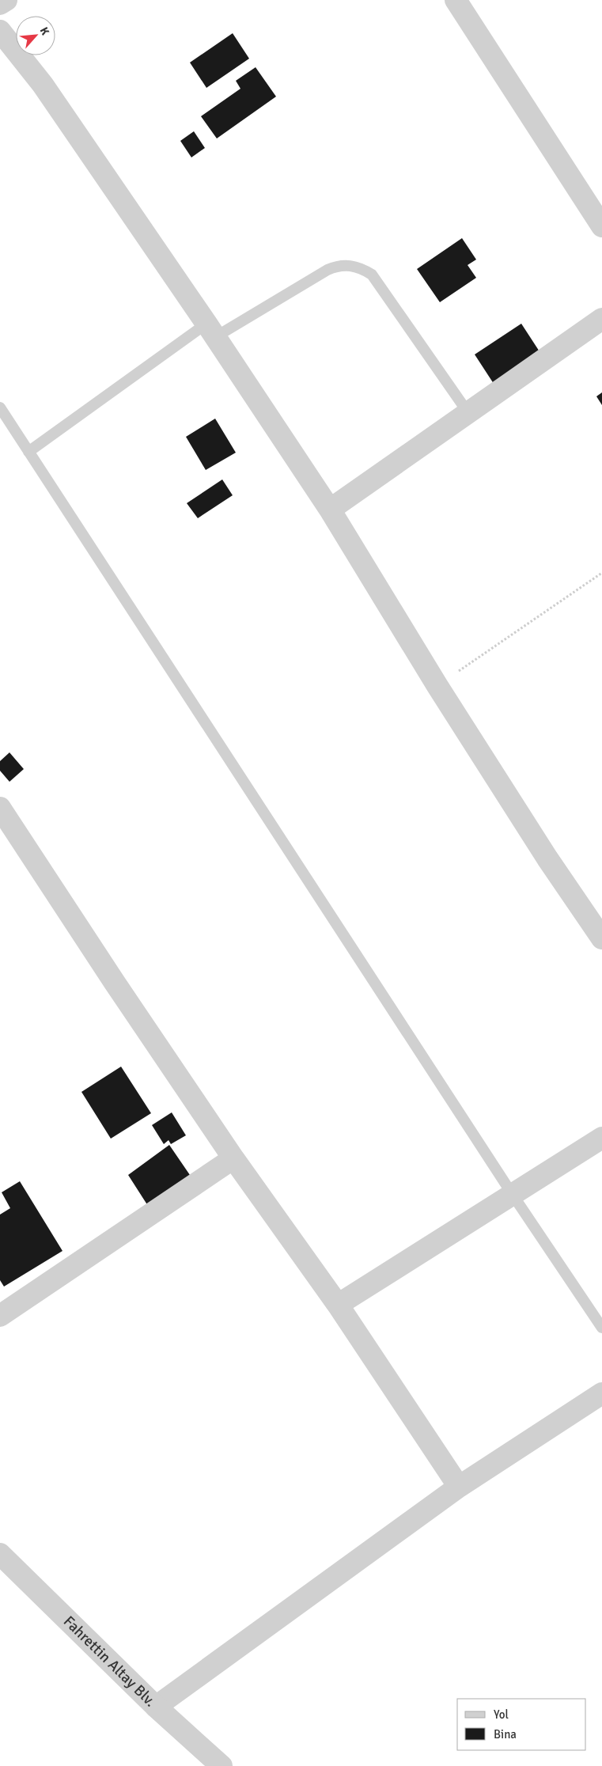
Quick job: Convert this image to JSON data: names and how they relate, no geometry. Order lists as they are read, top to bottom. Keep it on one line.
{"streets":{"street":["Fahrettin Altay Blv."]},"legend":["Yol","Bina"],"north":"top right"}
